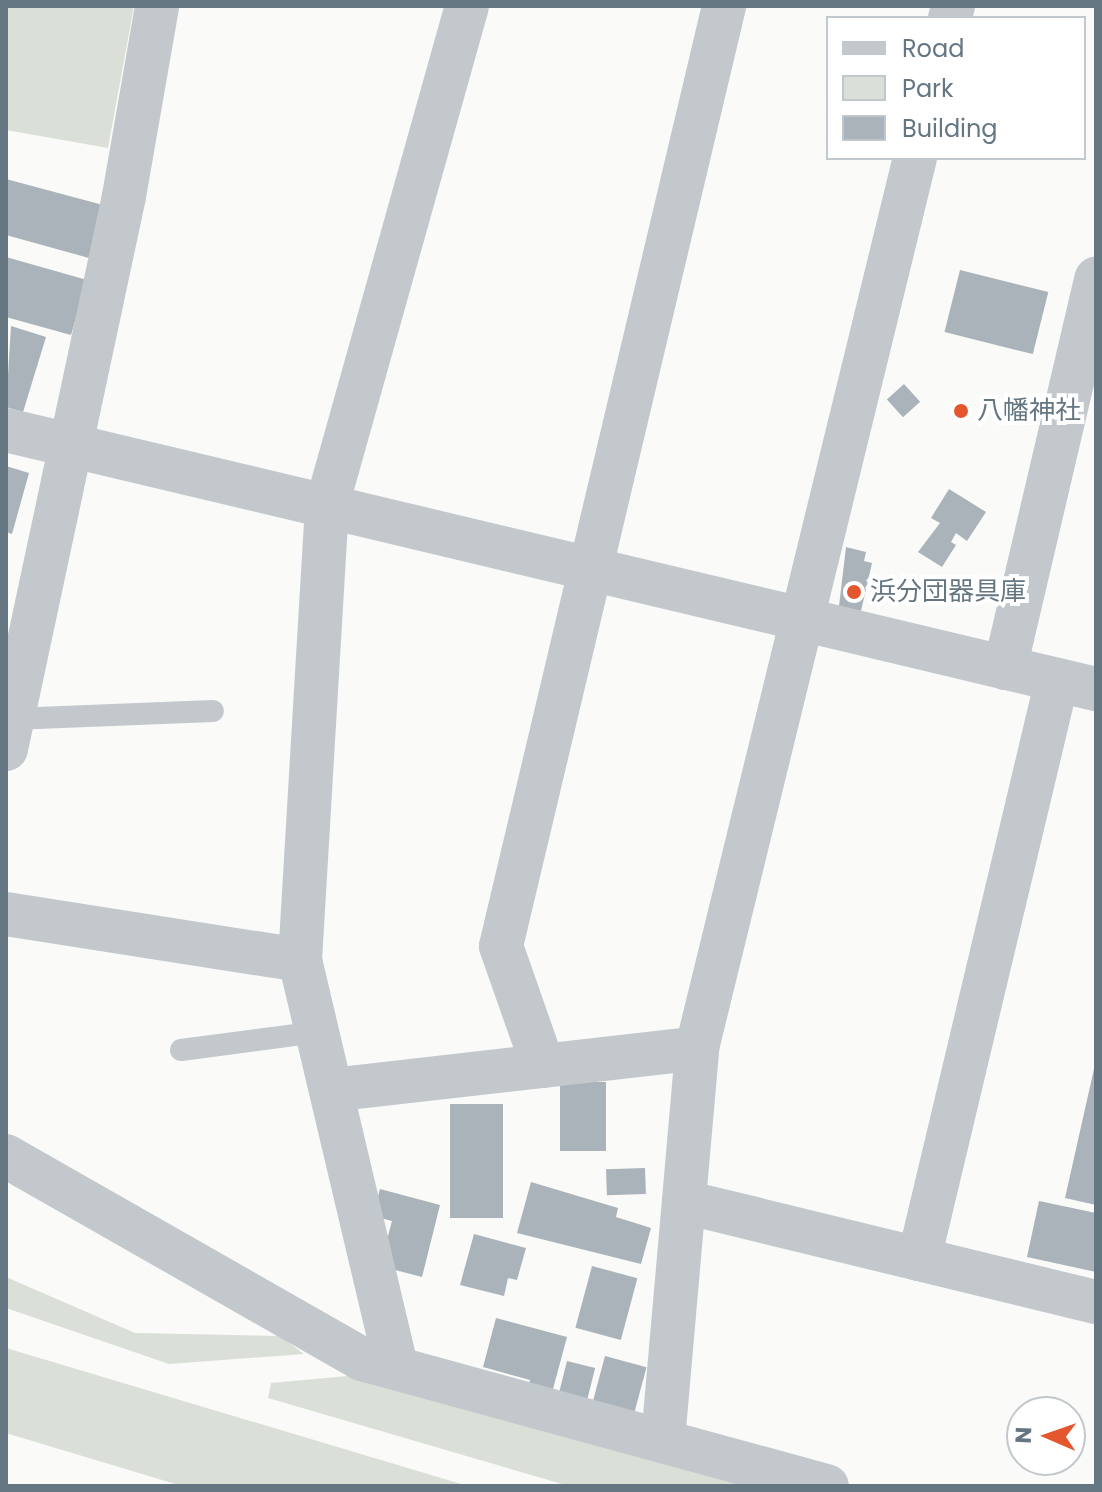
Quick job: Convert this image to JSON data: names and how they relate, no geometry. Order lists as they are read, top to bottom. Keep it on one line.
{"places":["八幡神社","浜分団器具庫"],"legend":["Road","Park","Building"],"north":"left"}
